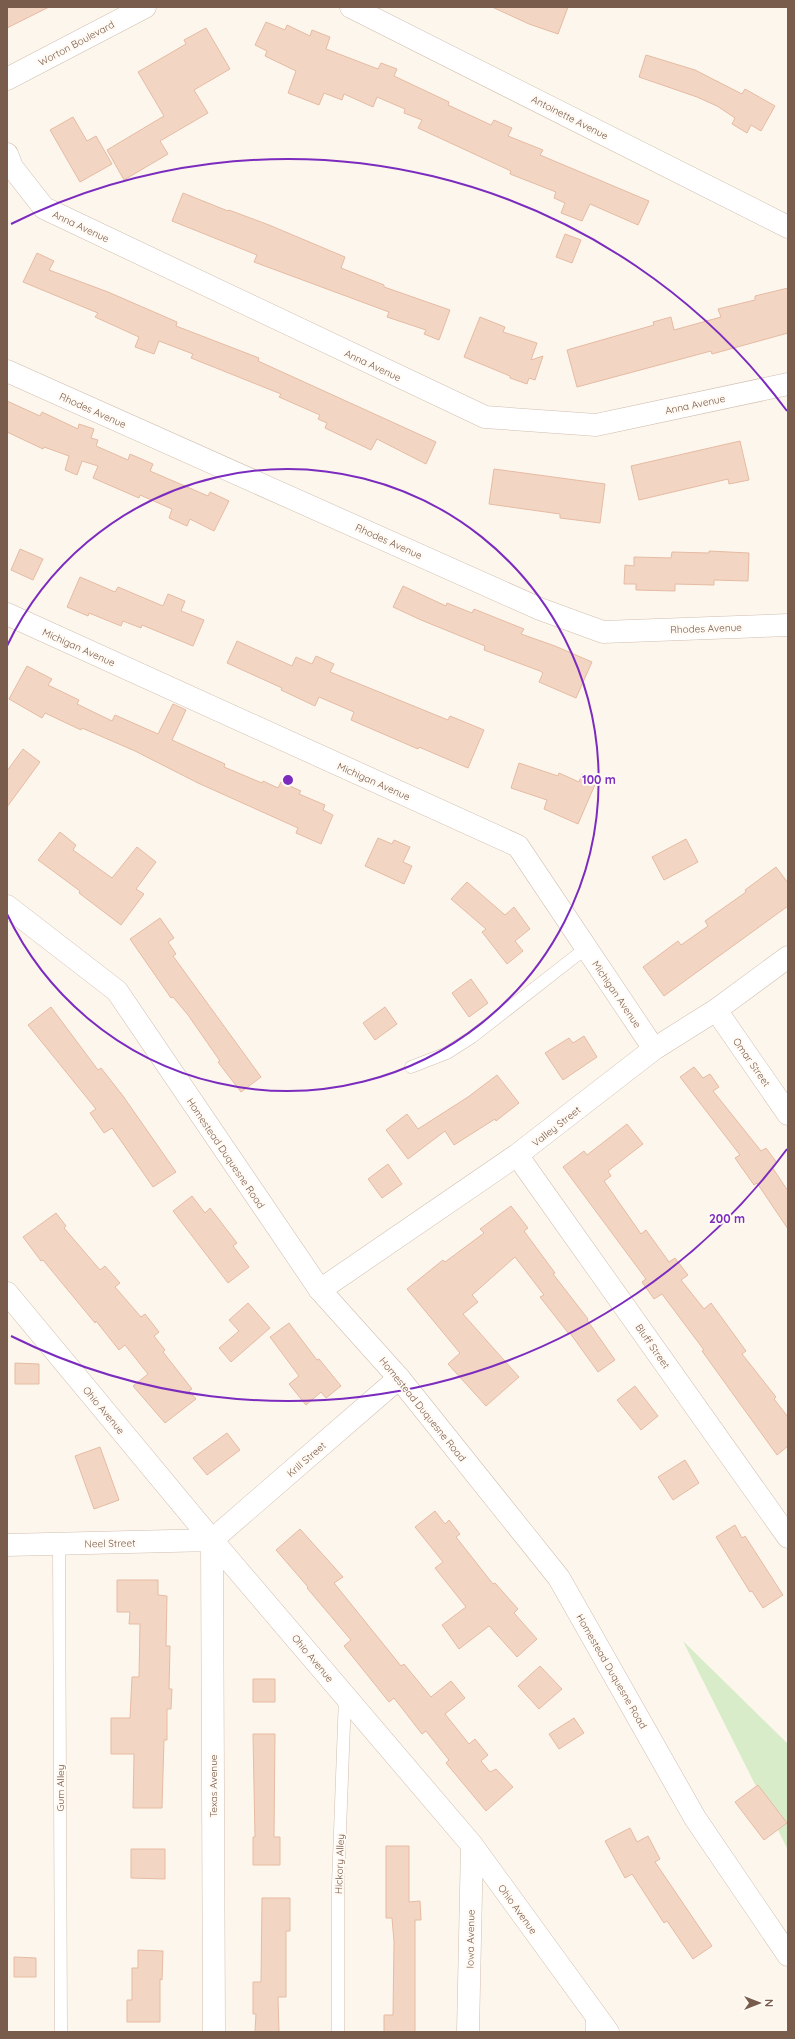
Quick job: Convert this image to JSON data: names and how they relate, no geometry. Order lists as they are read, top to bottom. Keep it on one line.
{"streets":{"street":["Worton Boulevard","Antoinette Avenue","Anna Avenue","Rhodes Avenue","Michigan Avenue","Omar Street","Valley Street","Homestead Duquesne Road","Bluff Street","Ohio Avenue","Krill Street","Neel Street","Texas Avenue","Iowa Avenue"],"lane":["Gum Alley","Hickory Alley"]},"crossings":[["Michigan Avenue","Valley Street"],["Omar Street","Valley Street"],["Valley Street","Homestead Duquesne Road"],["Valley Street","Bluff Street"],["Homestead Duquesne Road","Krill Street"],["Ohio Avenue","Krill Street"],["Ohio Avenue","Neel Street"],["Ohio Avenue","Texas Avenue"],["Ohio Avenue","Hickory Alley"],["Ohio Avenue","Iowa Avenue"],["Krill Street","Neel Street"],["Krill Street","Texas Avenue"],["Neel Street","Texas Avenue"],["Neel Street","Gum Alley"]],"north":"right","rings":["100 m","200 m"]}
